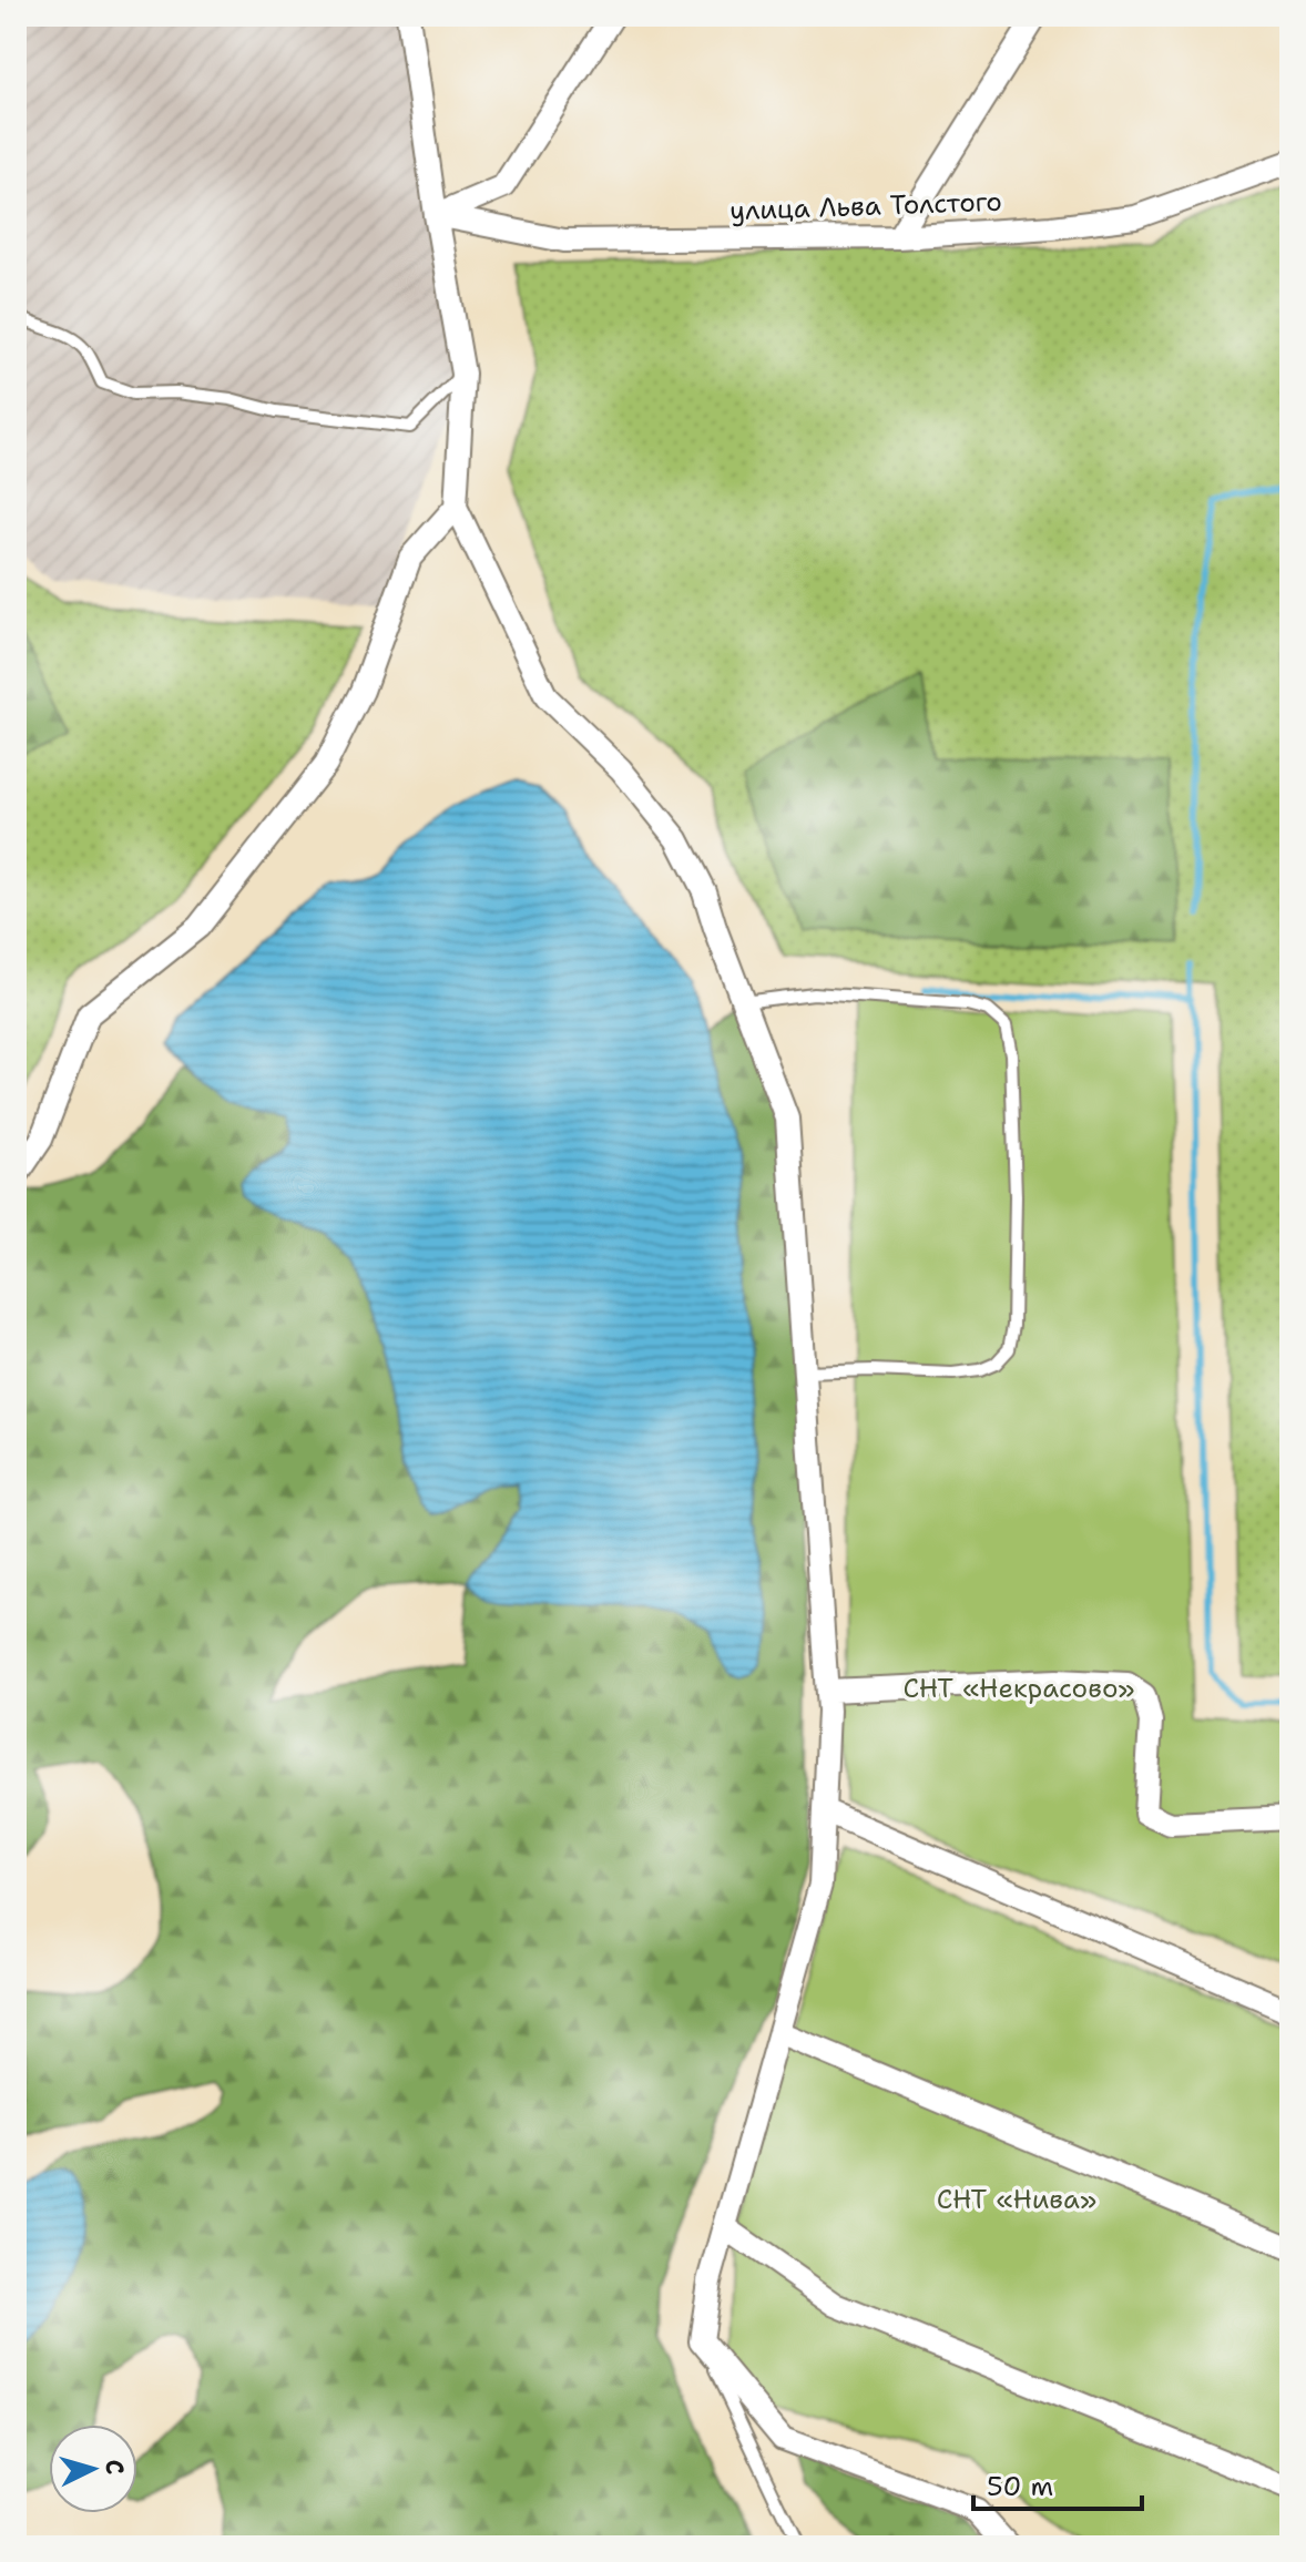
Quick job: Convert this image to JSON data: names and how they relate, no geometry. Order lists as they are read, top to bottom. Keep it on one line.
{"streets":{"street":["улица Льва Толстого"]},"parks":["СНТ «Некрасово»","СНТ «Нива»"],"scale_bar":"50 m","north":"right"}
